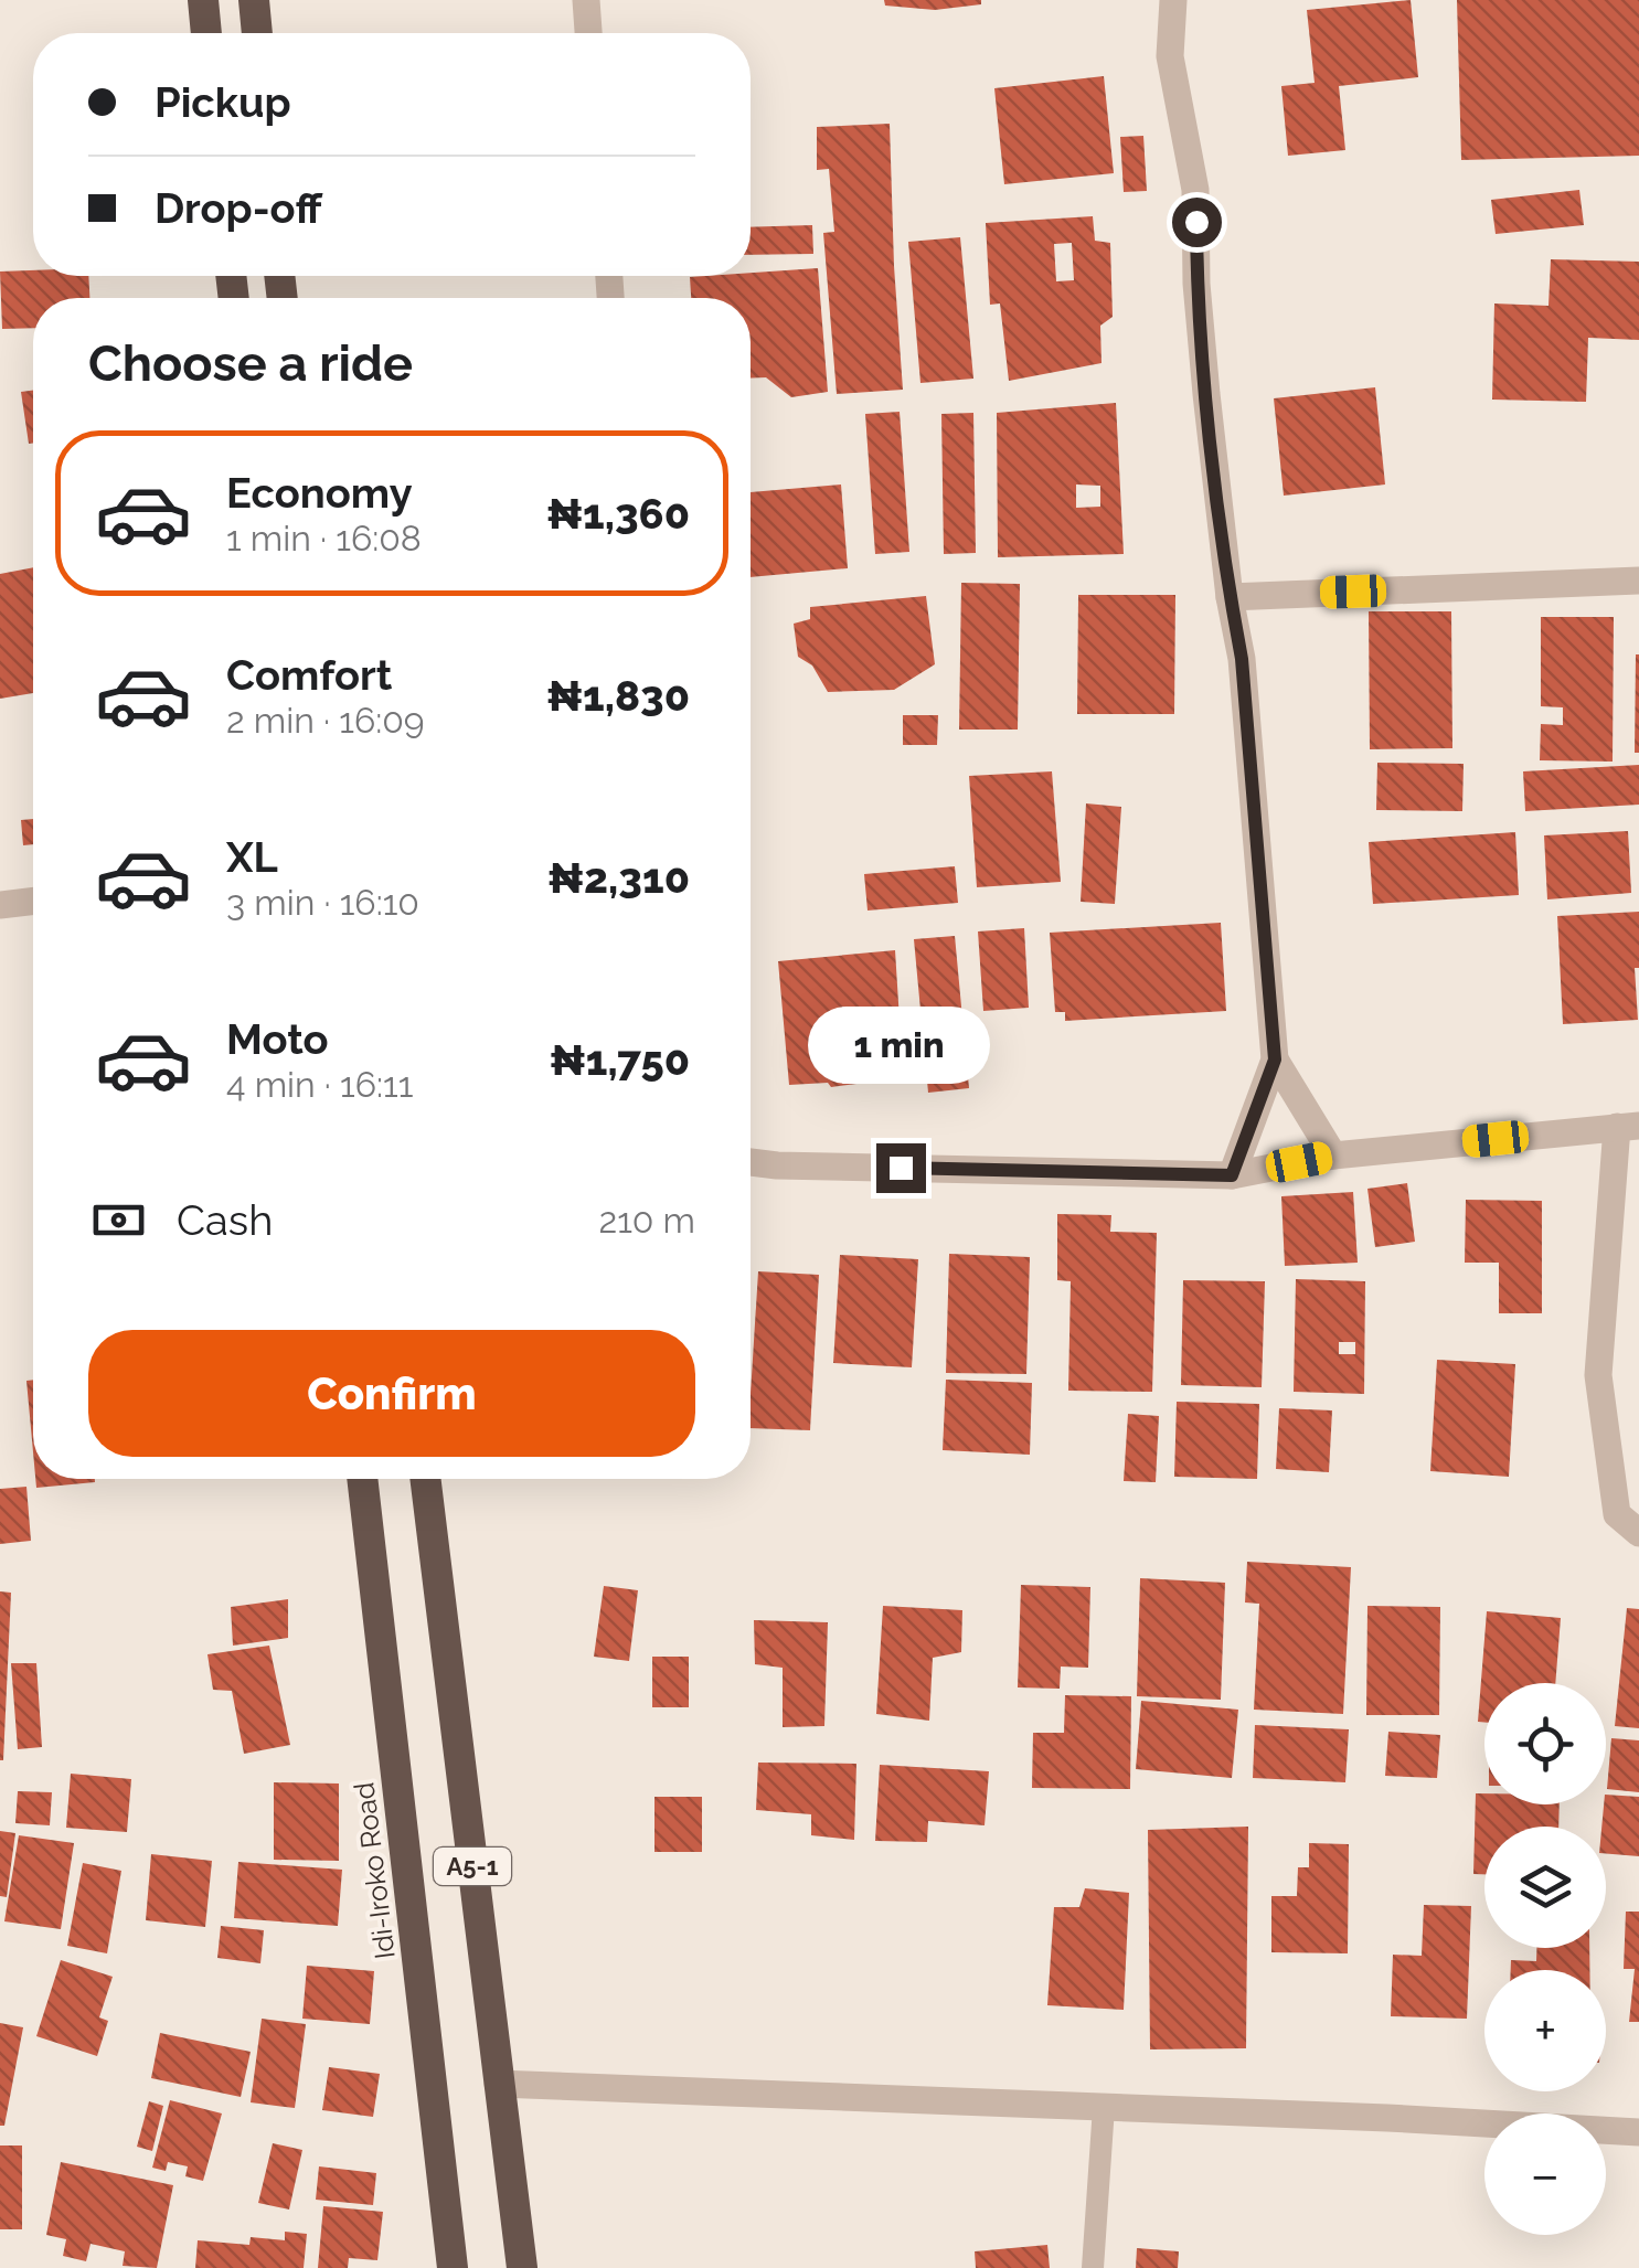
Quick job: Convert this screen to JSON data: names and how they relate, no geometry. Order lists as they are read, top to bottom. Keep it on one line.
{"streets":{"highway":["A5-1","Idi-Iroko Road"]},"page":{"banner":["Pickup","Drop-off"],"heading":"Choose a ride","list":[{"name":"Economy","note":"1 min · 16:08","value":"₦1,360"},{"name":"Comfort","note":"2 min · 16:09","value":"₦1,830"},{"name":"XL","note":"3 min · 16:10","value":"₦2,310"},{"name":"Moto","note":"4 min · 16:11","value":"₦1,750"}],"bubble":"1 min","pay":["Cash","210 m"],"buttons":"Confirm","map_buttons":["+","−"]}}
